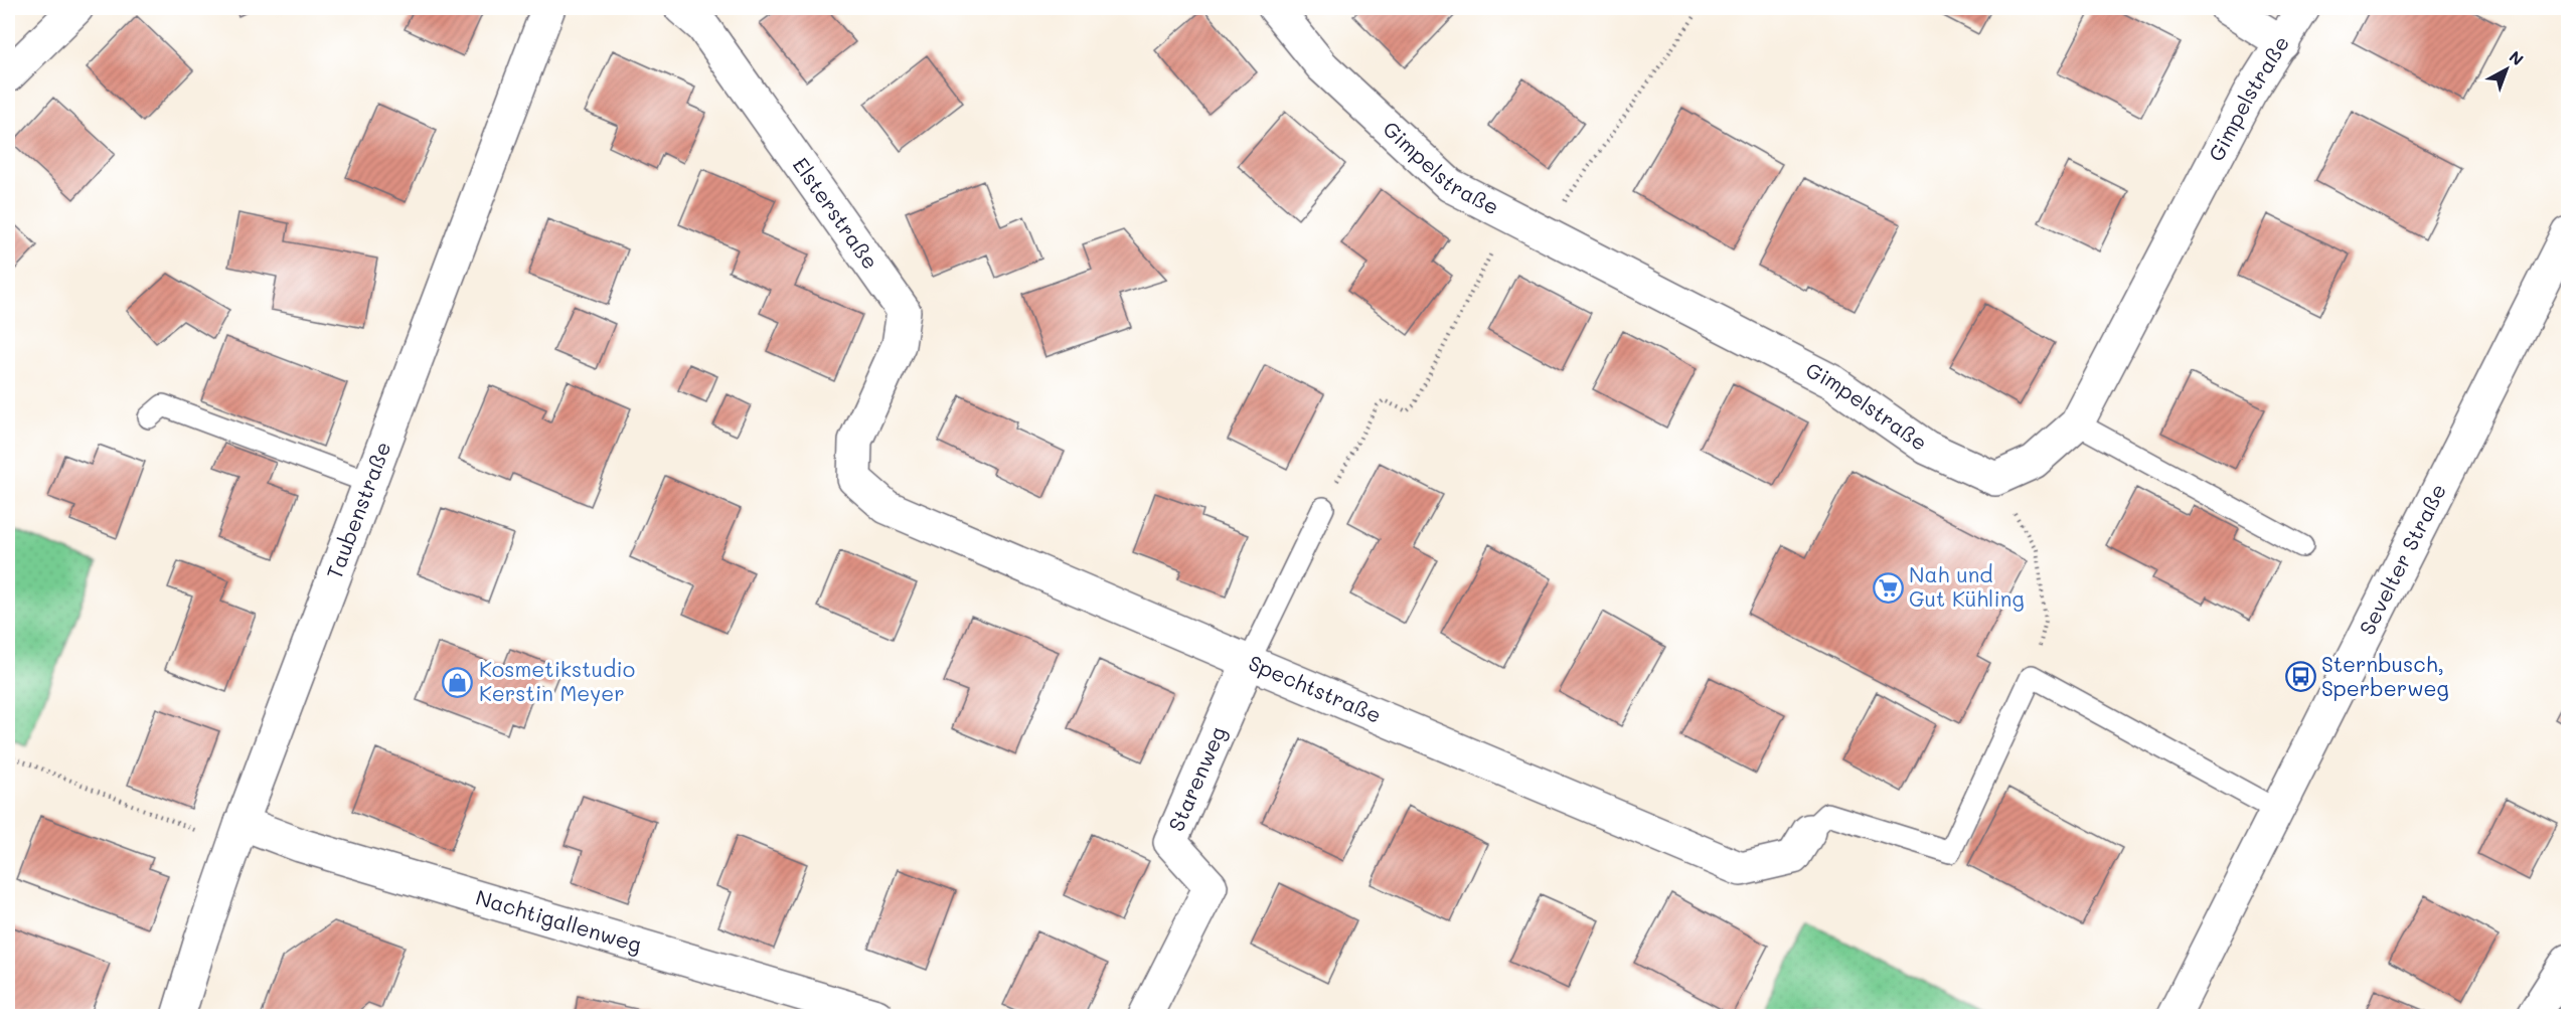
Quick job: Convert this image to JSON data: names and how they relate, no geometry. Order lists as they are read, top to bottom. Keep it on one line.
{"streets":{"street":["Gimpelstraße","Elsterstraße","Taubenstraße","Sevelter Straße","Spechtstraße","Starenweg","Nachtigallenweg"]},"crossings":[["Elsterstraße","Spechtstraße"],["Taubenstraße","Nachtigallenweg"],["Spechtstraße","Starenweg"]],"places":{"supermarket":["Nah und Gut Kühling"],"bus stop":["Sternbusch, Sperberweg"],"shop":["Kosmetikstudio Kerstin Meyer"]},"north":"top right"}
